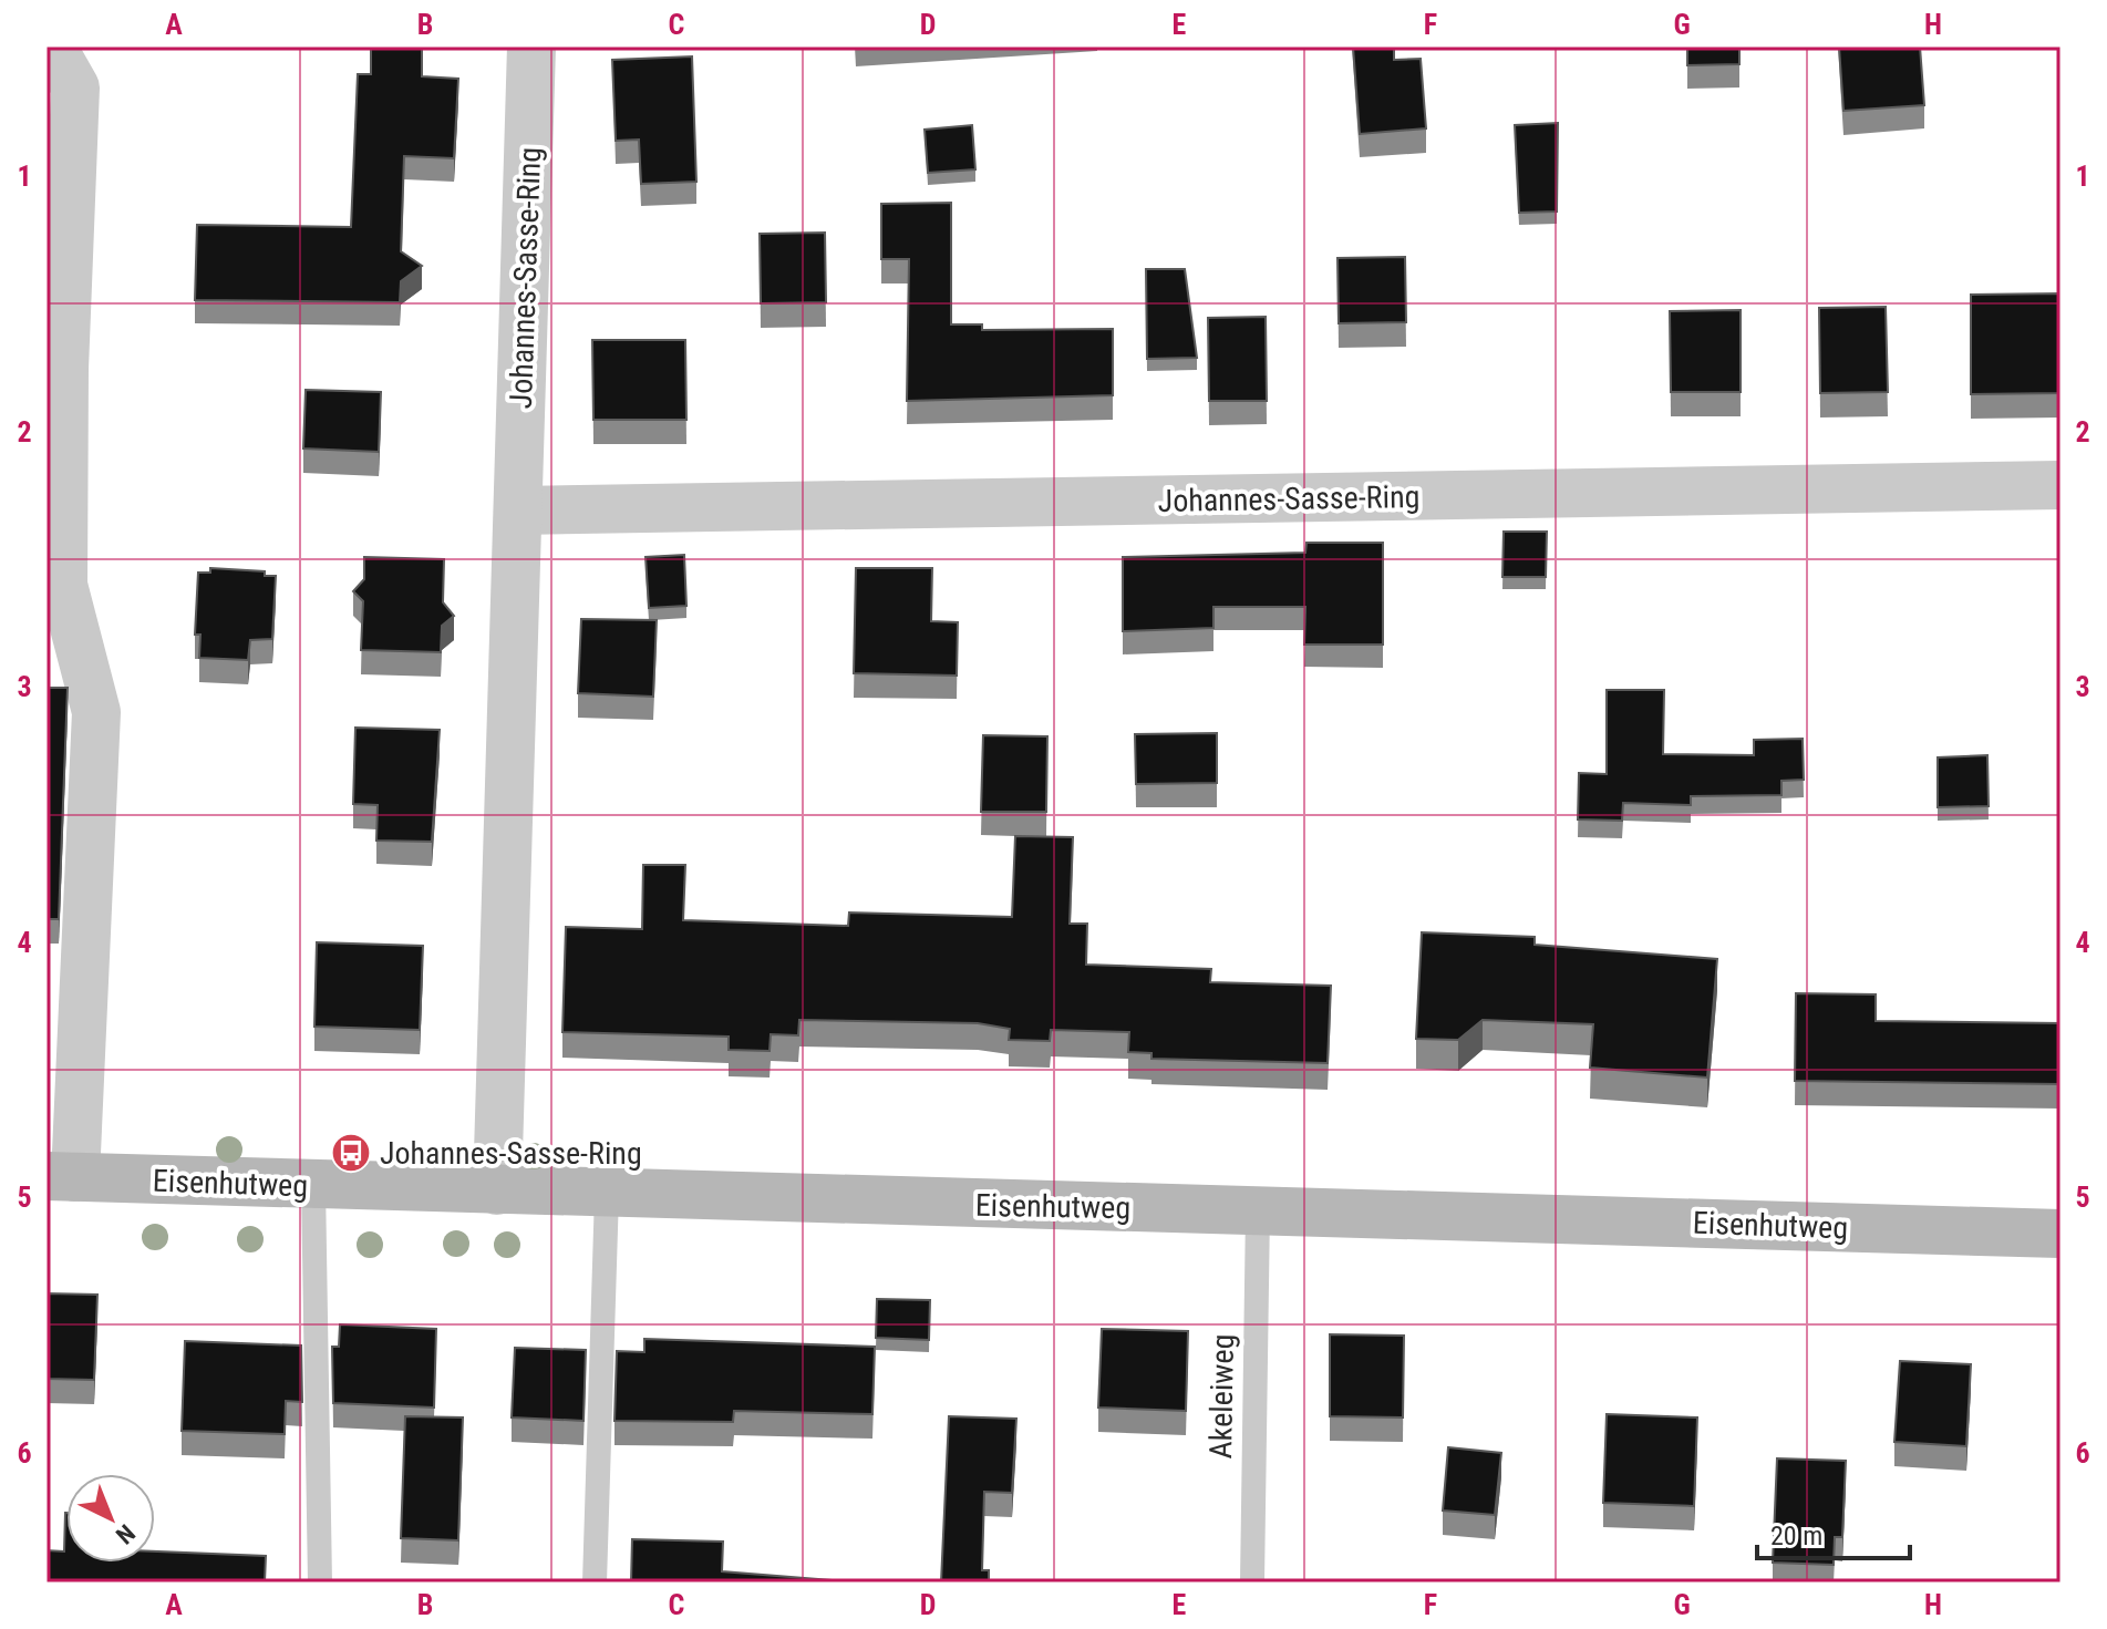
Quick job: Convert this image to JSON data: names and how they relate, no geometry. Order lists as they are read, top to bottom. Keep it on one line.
{"streets":{"street":["Johannes-Sasse-Ring","Eisenhutweg"],"lane":["Akeleiweg"]},"crossings":[["Johannes-Sasse-Ring","Eisenhutweg"],["Eisenhutweg","Akeleiweg"]],"places":{"bus stop":["Johannes-Sasse-Ring"]},"scale_bar":"20 m","north":"bottom right","grid":{"columns":["A","B","C","D","E","F","G","H"],"rows":["1","2","3","4","5","6"]}}
